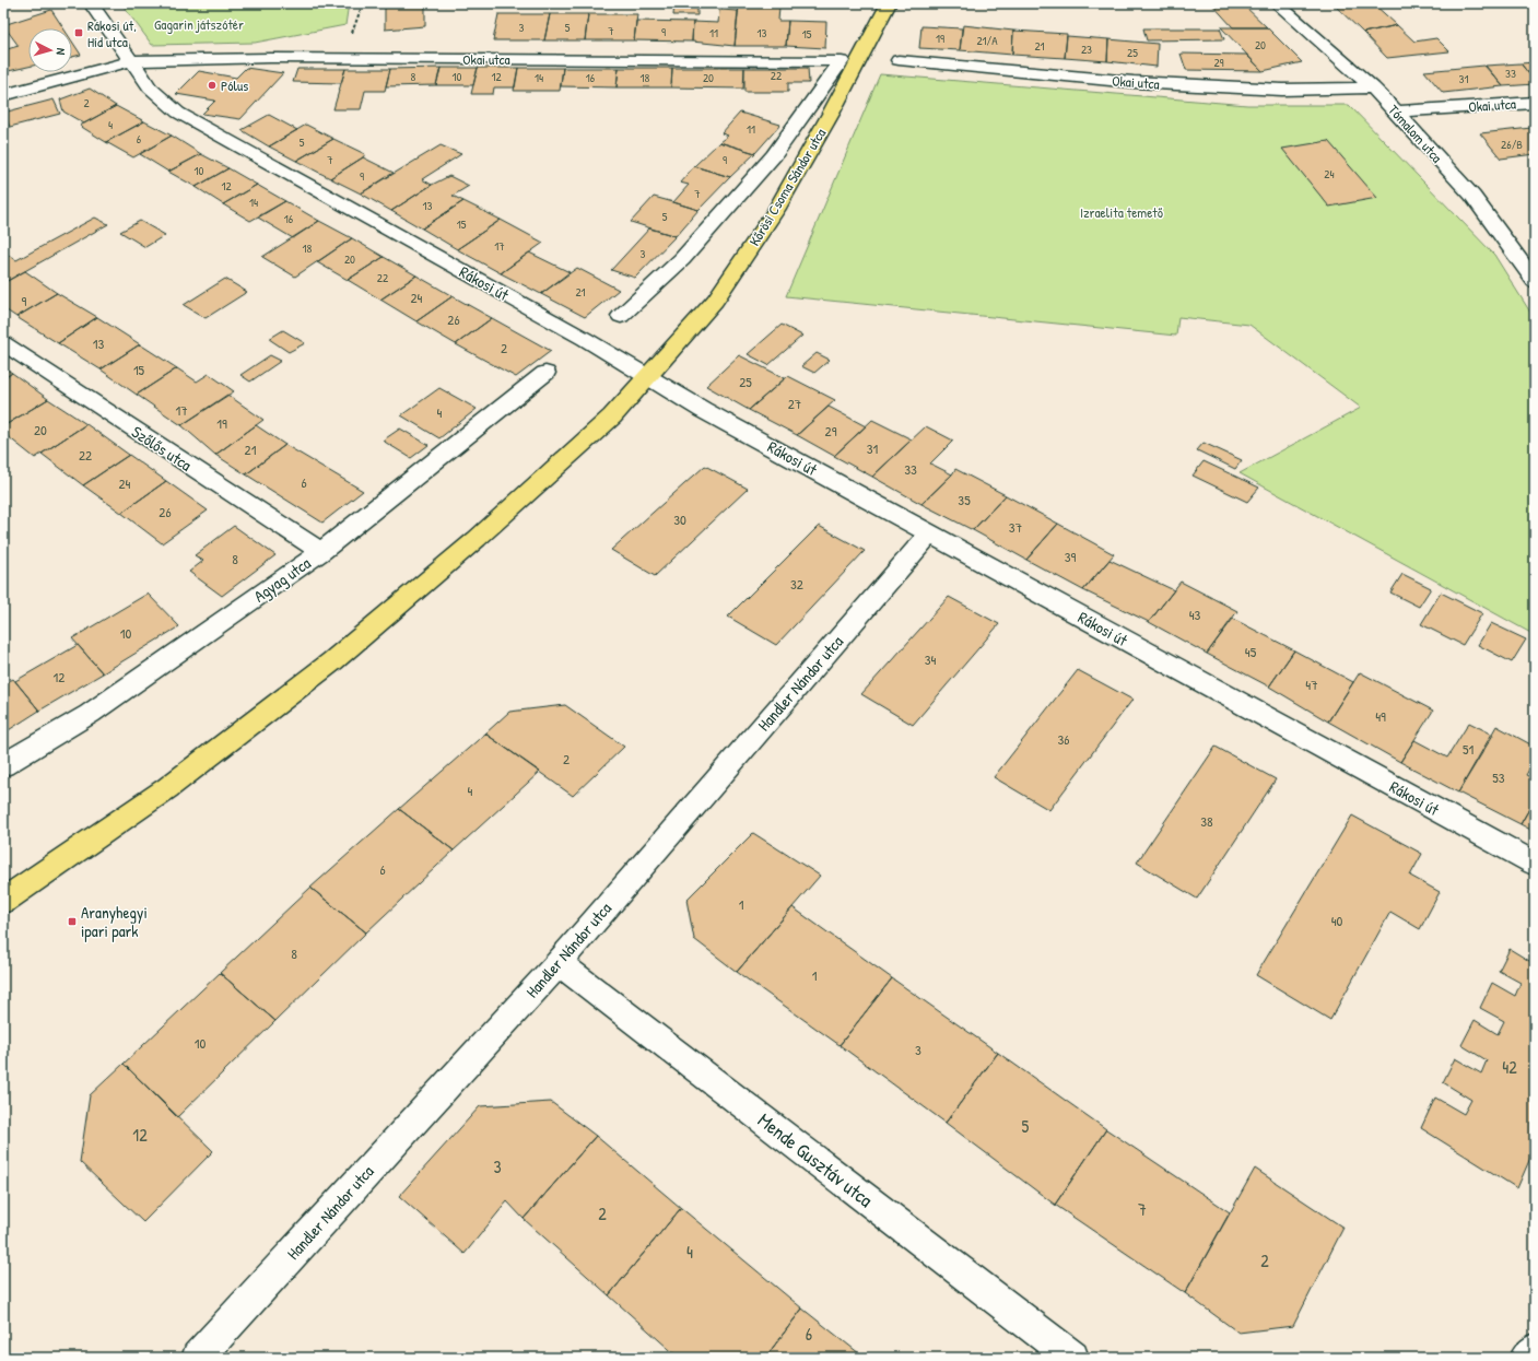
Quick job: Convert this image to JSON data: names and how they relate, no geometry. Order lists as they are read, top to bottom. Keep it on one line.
{"streets":{"main road":["Kőrösi Csoma Sándor utca"],"street":["Okai utca","Tómalom utca","Rákosi út","Szőlős utca","Agyag utca","Handler Nándor utca","Mende Gusztáv utca"]},"crossings":[["Okai utca","Tómalom utca"],["Okai utca","Kőrösi Csoma Sándor utca"],["Okai utca","Rákosi út"],["Kőrösi Csoma Sándor utca","Rákosi út"],["Rákosi út","Handler Nándor utca"],["Szőlős utca","Agyag utca"],["Handler Nándor utca","Mende Gusztáv utca"]],"parks":["Gagarin játszótér","Izraelita temető"],"places":{"transit":["Rákosi út, Híd utca","Aranyhegyi ipari park"],"other":["Pólus"]},"house_numbers":["3","5","7","9","11","13","15","19","21/A","20","21","23","25","29","33","22","8","10","12","14","16","18","20","31","2","4","11","6","5","26/B","7","9","10","24","9","12","7","14","13","5","16","15","17","18","3","20","22","21","24","9","26","13","2","15","25","27","17","4","19","20","29","31","21","22","33","6","24","35","26","30","37","39","8","32","43","10","45","34","12","47","49","36","51","2","53","4","38","6","1","40","8","1","10","3","42","5","12","3","7","2","4","2","6"],"north":"right"}
